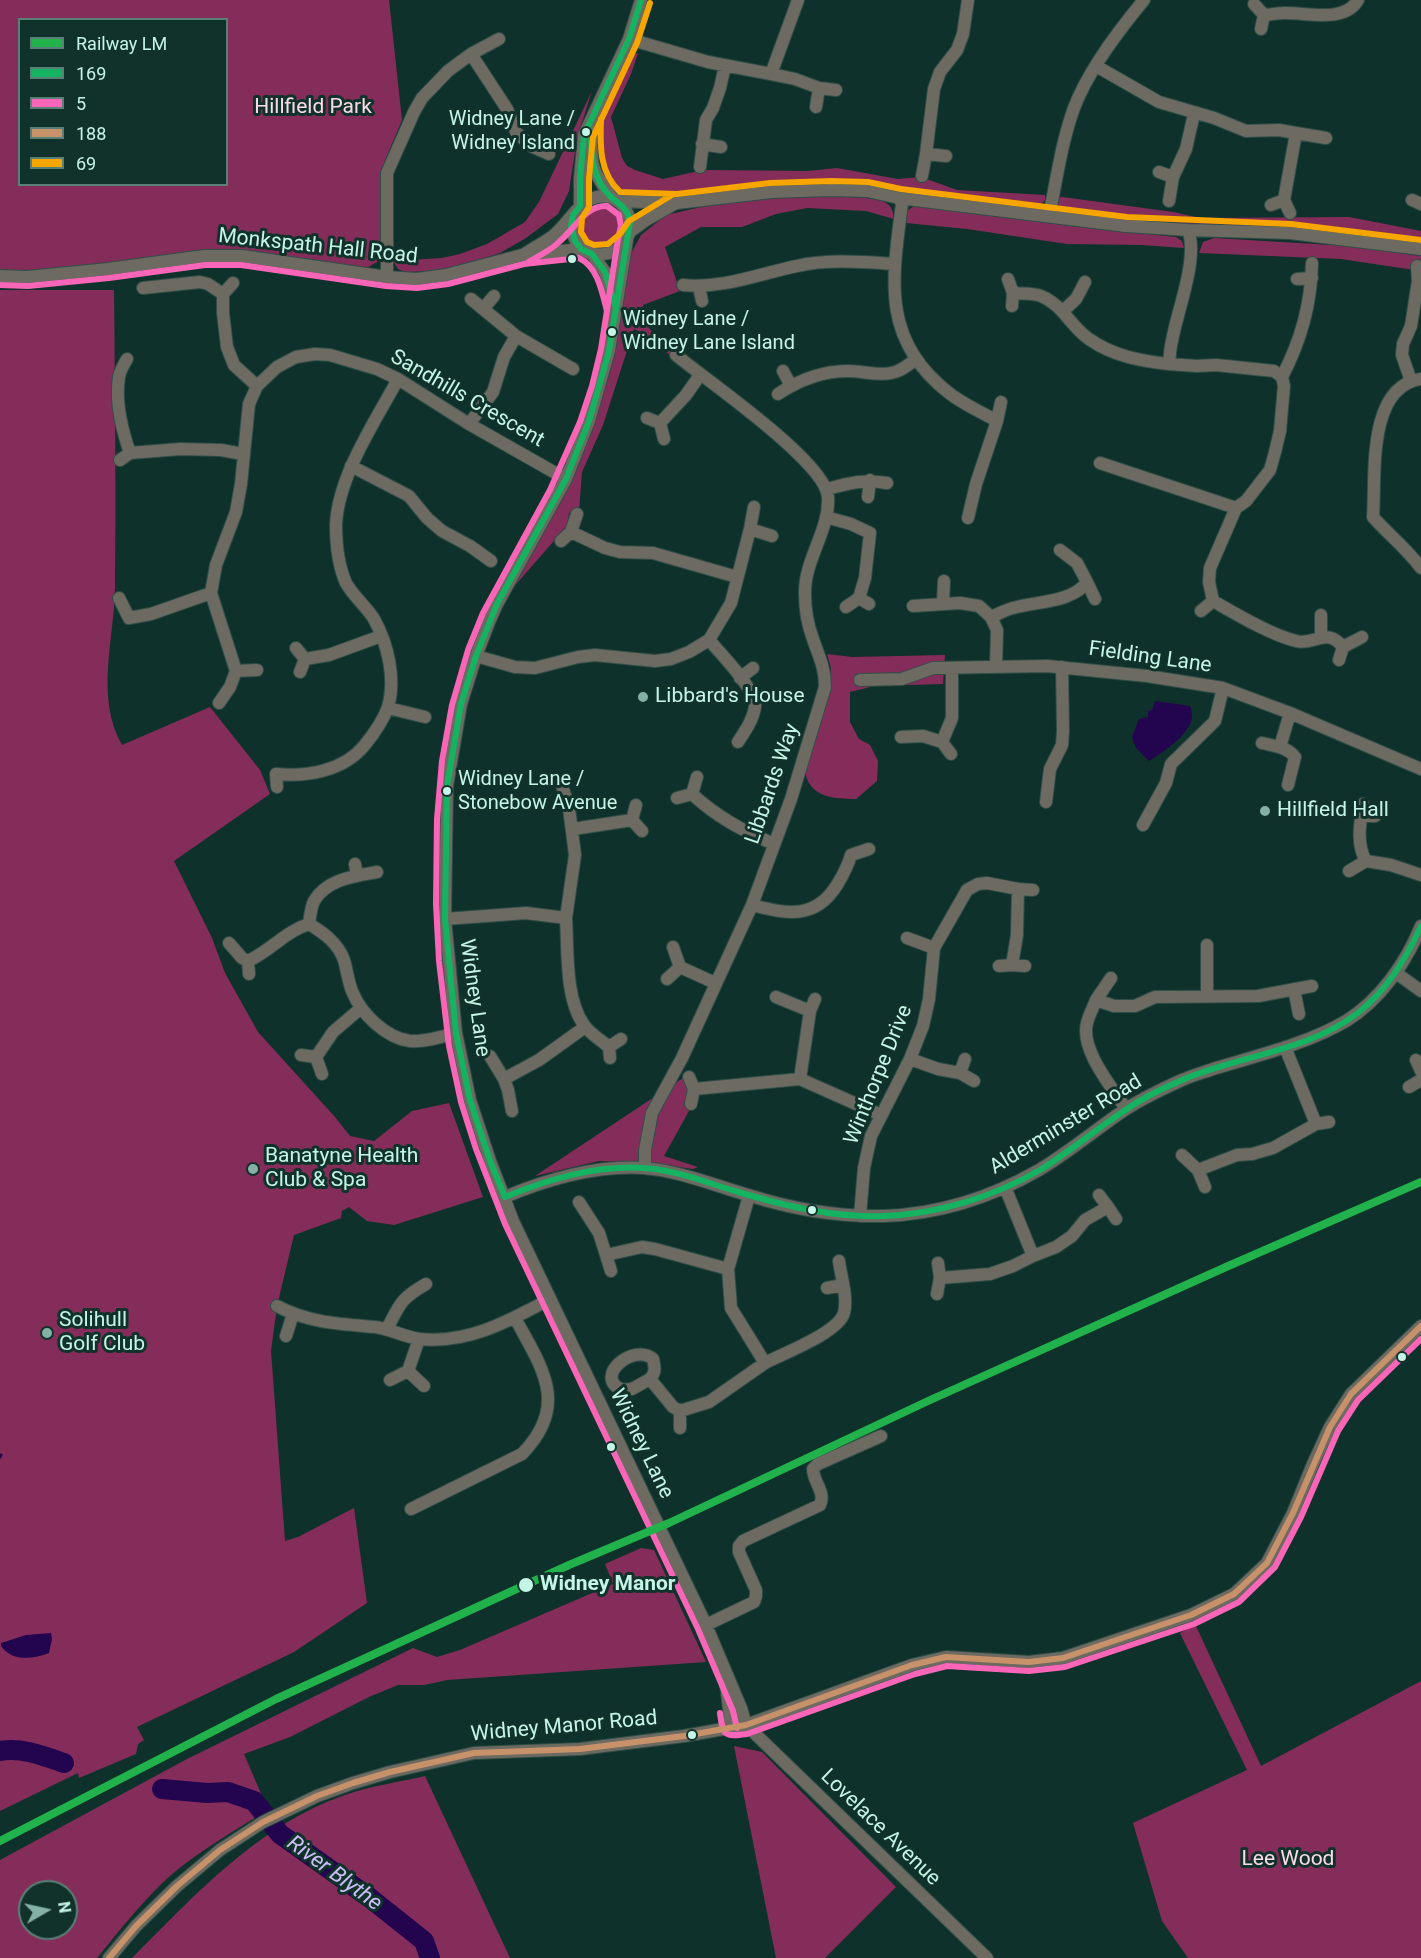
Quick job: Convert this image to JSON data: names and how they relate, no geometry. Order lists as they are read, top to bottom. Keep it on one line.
{"streets":{"street":["Monkspath Hall Road","Sandhills Crescent","Fielding Lane","Libbards Way","Widney Lane","Winthorpe Drive","Alderminster Road","Widney Manor Road","Lovelace Avenue"]},"crossings":[["Monkspath Hall Road","Widney Lane"],["Sandhills Crescent","Widney Lane"],["Libbards Way","Alderminster Road"],["Widney Lane","Alderminster Road"],["Widney Lane","Widney Manor Road"],["Widney Lane","Lovelace Avenue"],["Winthorpe Drive","Alderminster Road"],["Widney Manor Road","Lovelace Avenue"]],"water":["River Blythe"],"parks":["Hillfield Park","Lee Wood"],"places":["Widney Lane / Widney Island","Widney Lane / Widney Lane Island","Libbard's House","Widney Lane / Stonebow Avenue","Hillfield Hall","Banatyne Health Club & Spa","Solihull Golf Club","Widney Manor"],"lines":["transit line 169","transit line 69","transit line 5","rail line LM","transit line 188"],"legend":["Railway LM","169","5","188","69"],"north":"right"}
